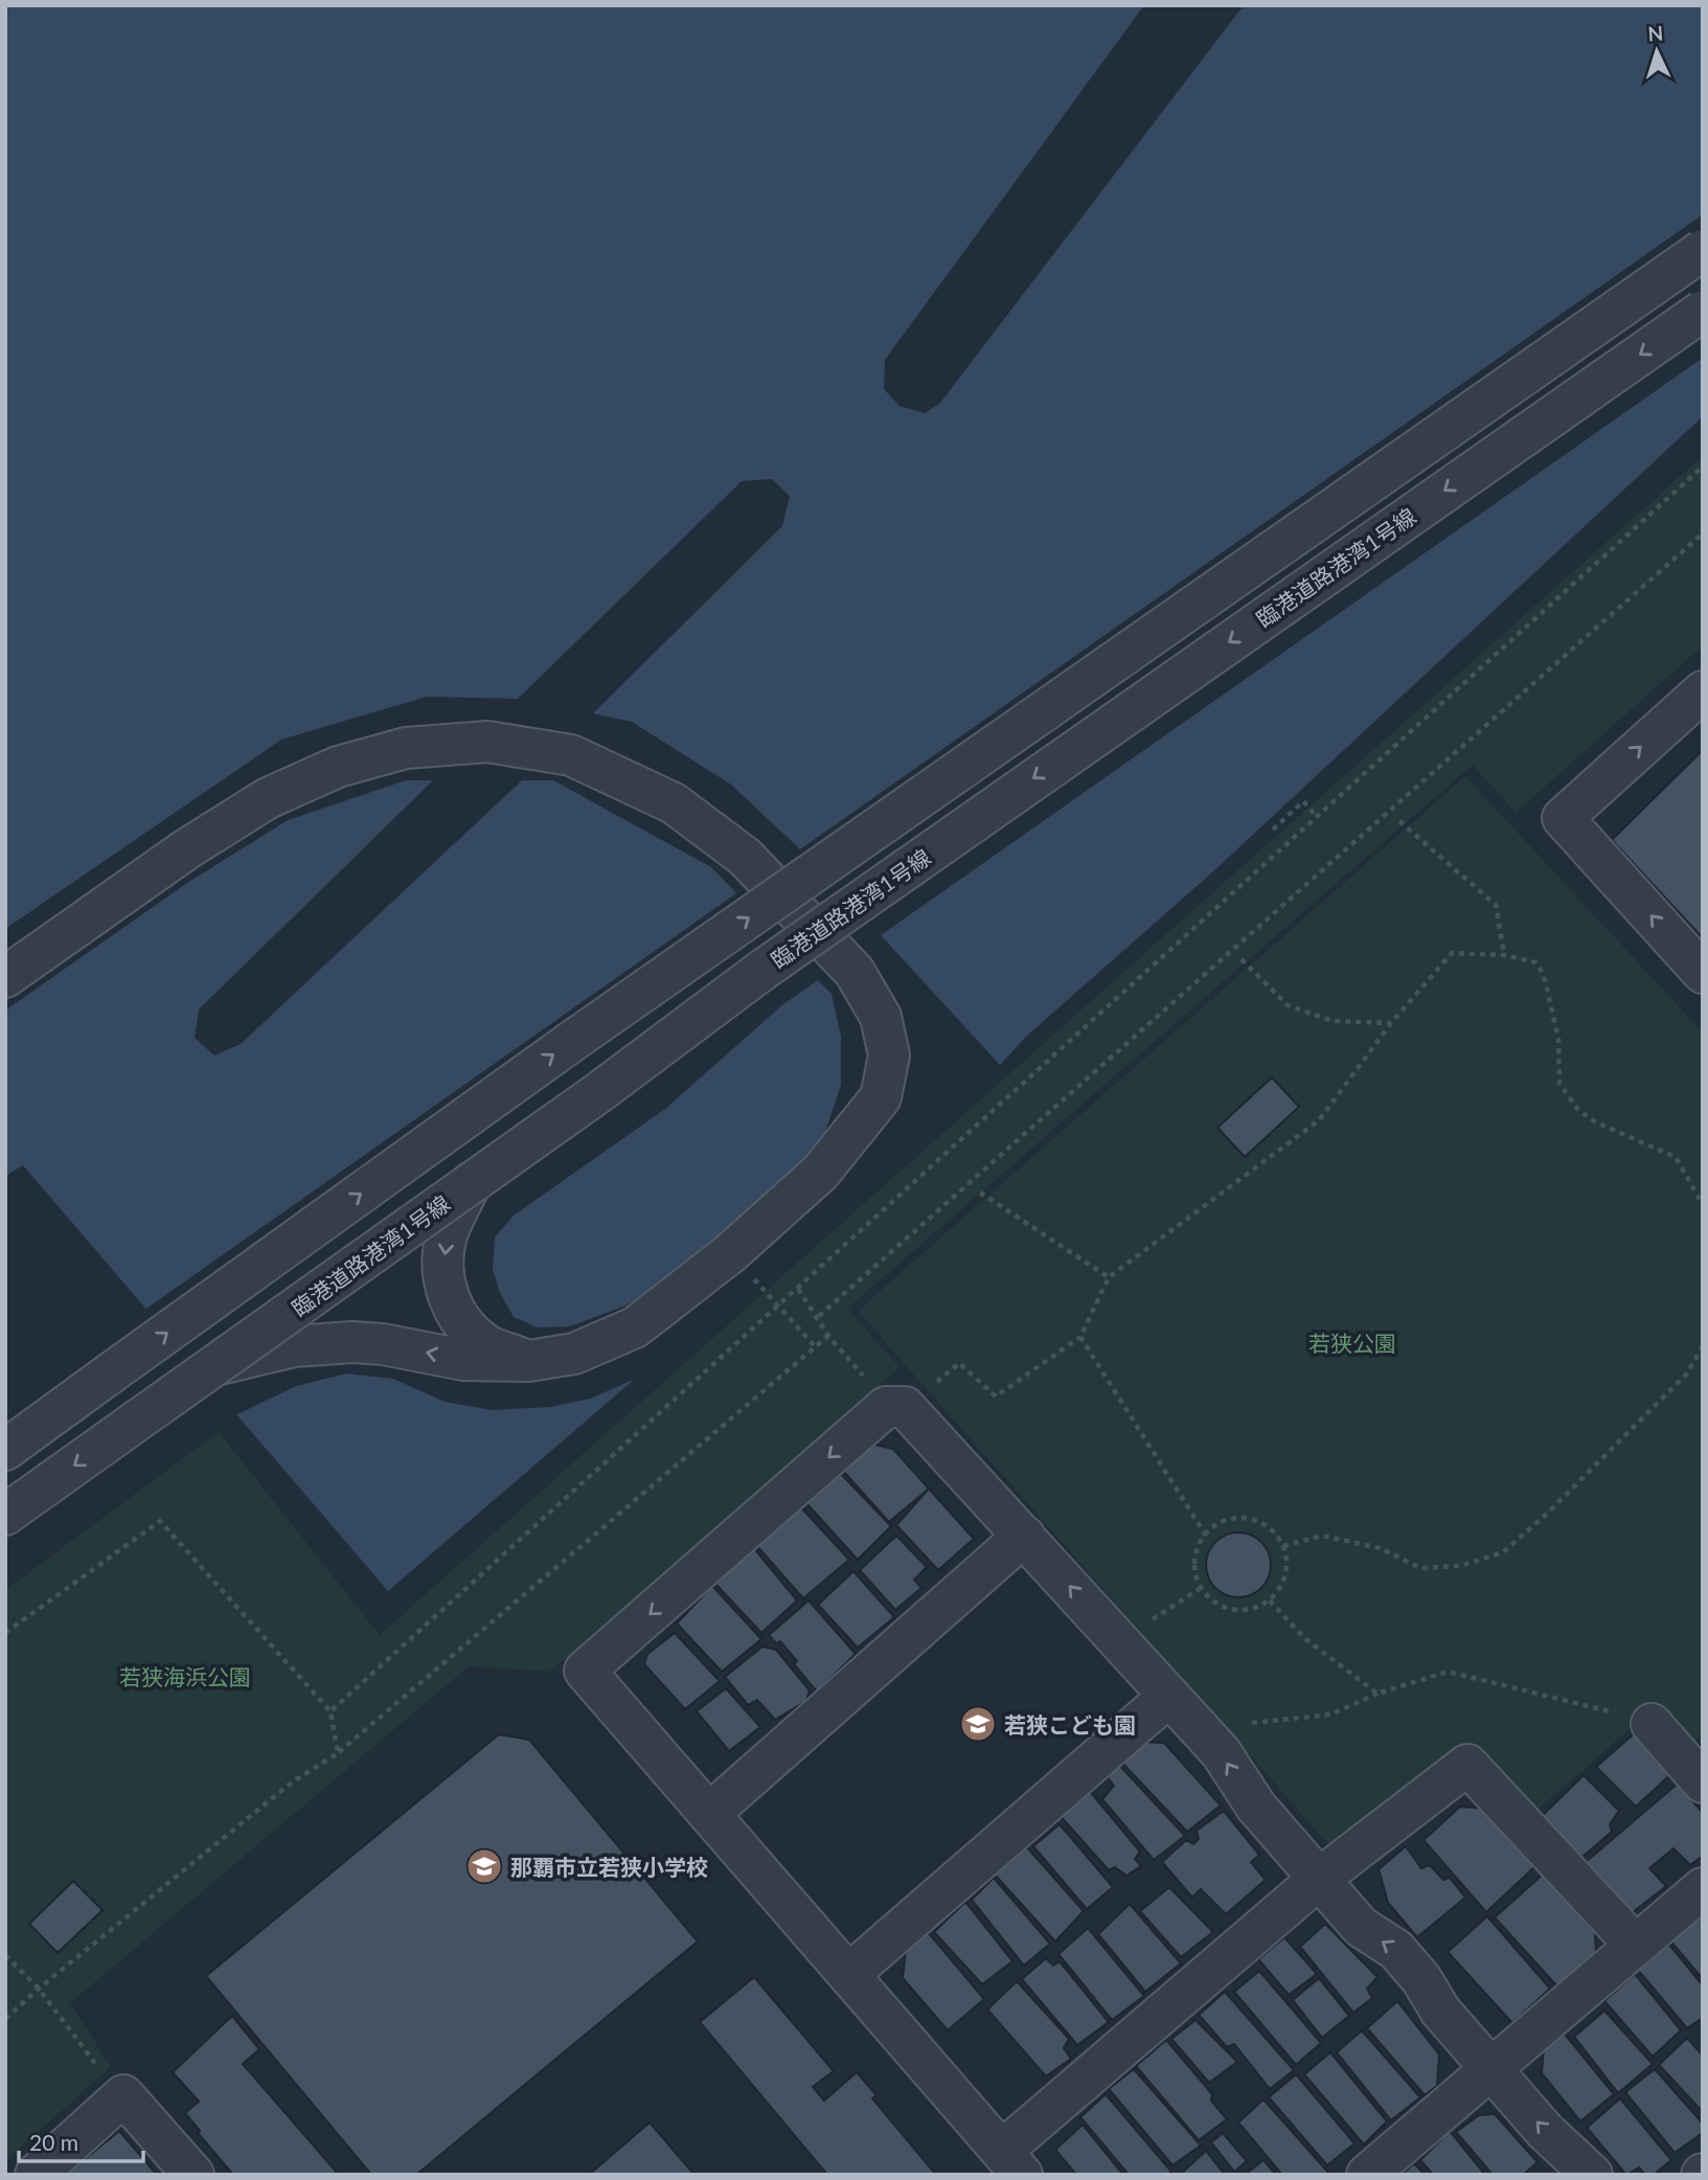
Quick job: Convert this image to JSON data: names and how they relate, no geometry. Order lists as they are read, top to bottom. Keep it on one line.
{"streets":{"street":["臨港道路港湾1号線"]},"parks":["若狭公園","若狭海浜公園"],"places":{"school or university":["若狭こども園","那覇市立若狭小学校"]},"scale_bar":"20 m","north":"top"}
